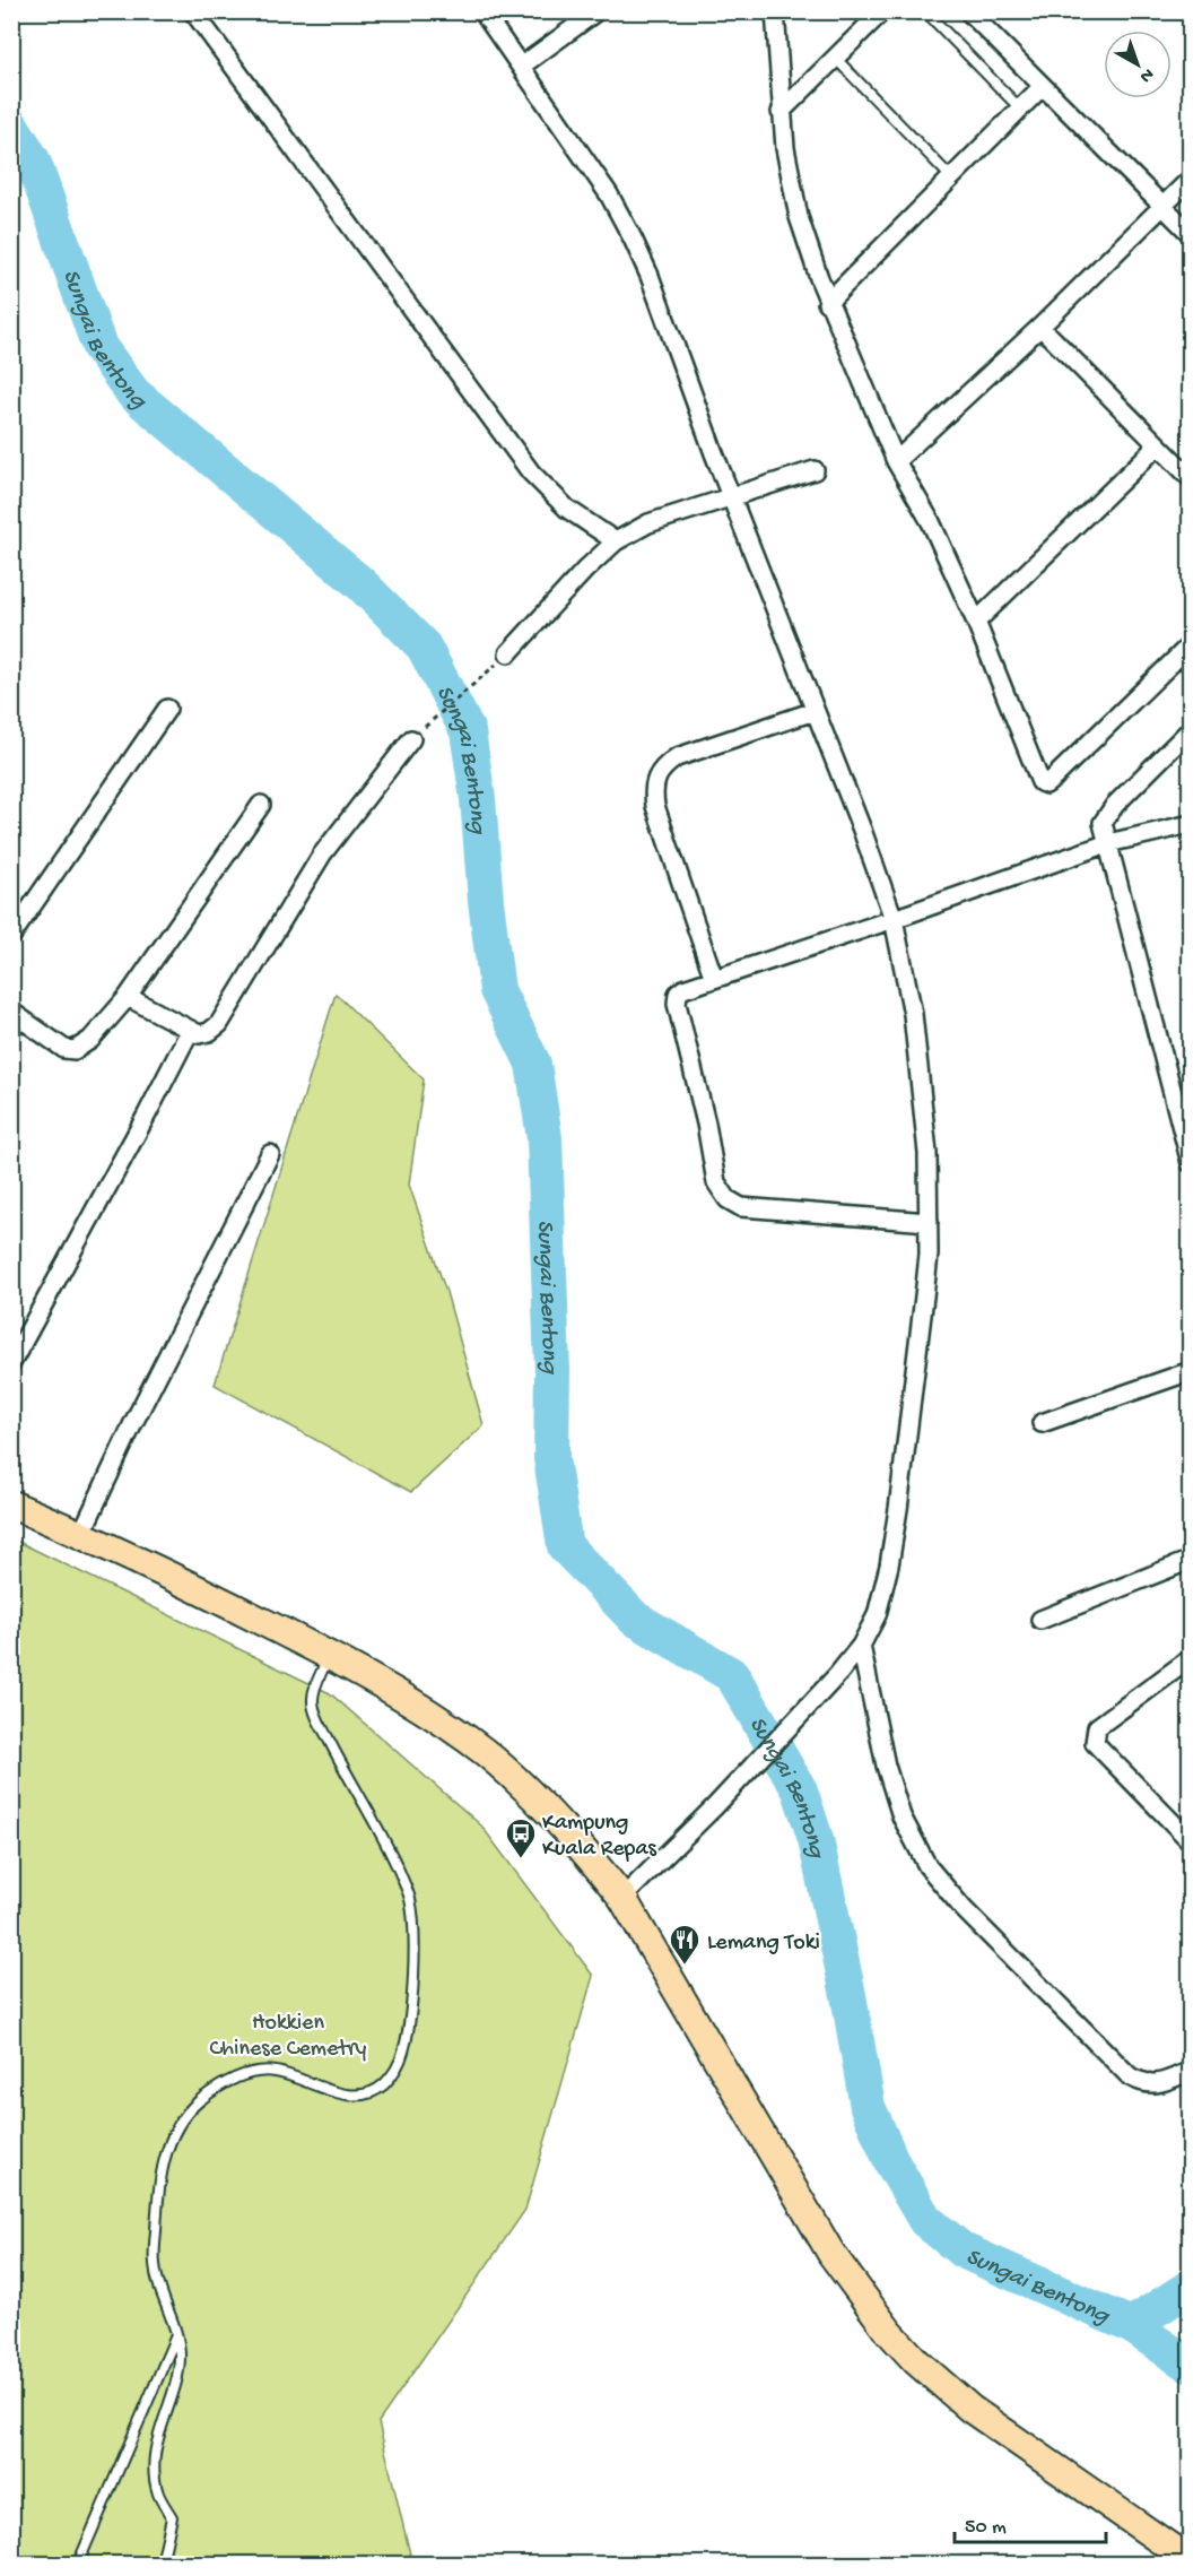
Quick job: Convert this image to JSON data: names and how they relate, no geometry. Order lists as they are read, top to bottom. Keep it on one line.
{"water":["Sungai Bentong"],"parks":["Hokkien Chinese Cemetry"],"places":{"bus stop":["Kampung Kuala Repas"],"restaurant":["Lemang Toki"]},"scale_bar":"50 m","north":"bottom right"}
